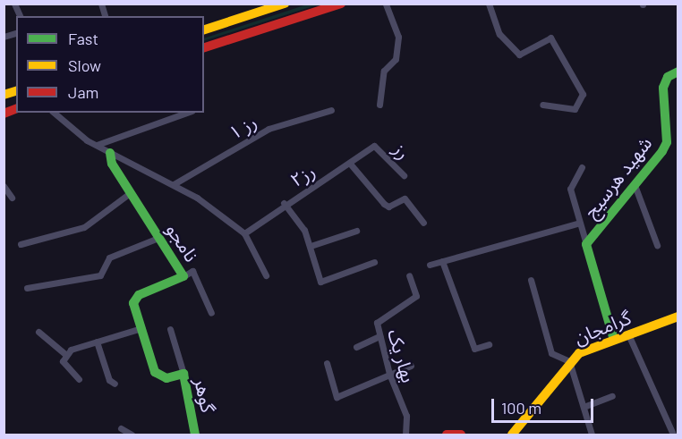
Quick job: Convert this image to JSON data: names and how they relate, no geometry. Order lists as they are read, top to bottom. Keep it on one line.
{"streets":{"street":["رز ۱","رز","رز۲","شهید هرسیج","نامجو","گرامجان","بهار یک","گوهر"]},"crossings":[["رز","رز۲"],["شهید هرسیج","گرامجان"],["نامجو","گوهر"]],"legend":["Fast","Slow","Jam"],"scale_bar":"100 m"}
